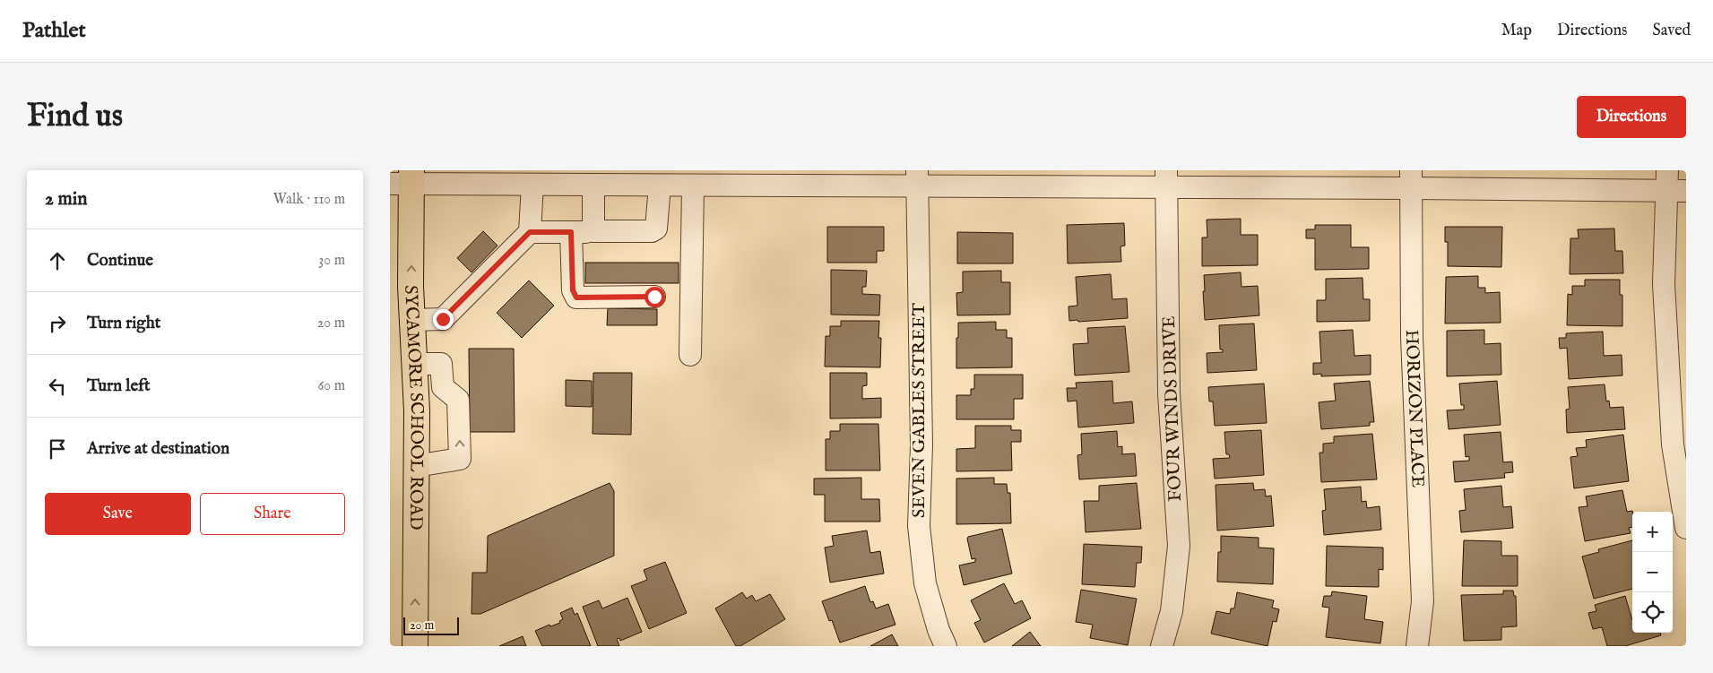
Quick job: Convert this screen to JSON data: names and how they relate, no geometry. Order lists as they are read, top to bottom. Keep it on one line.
{"streets":{"main road":["SYCAMORE SCHOOL ROAD"],"street":["FOUR WINDS DRIVE","HORIZON PLACE","SEVEN GABLES STREET"]},"one_way":["SYCAMORE SCHOOL ROAD"],"scale_bar":"20 m","page":{"header":"Pathlet","nav":["Map","Directions","Saved"],"buttons":["Directions",["Save","Share"]],"title":"Find us","heading":["2 min","Walk · 110 m"],"list":[["Continue","30 m"],["Turn right","20 m"],["Turn left","60 m"],"Arrive at destination"],"map_buttons":["+","−"],"scale":"20 m"}}
